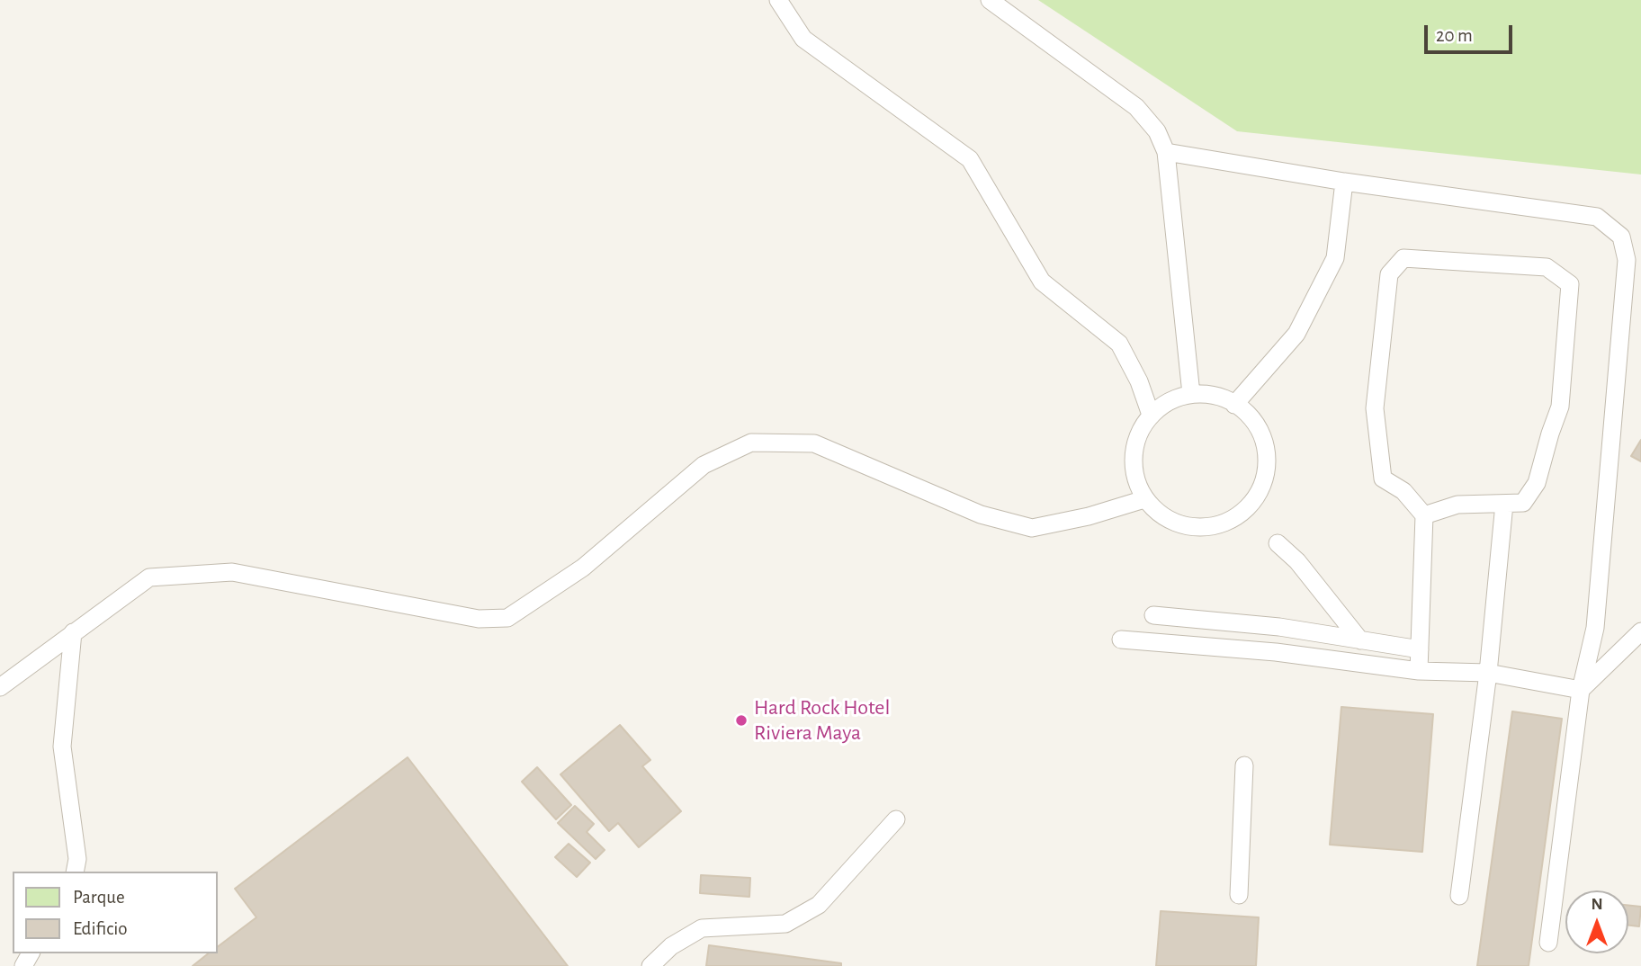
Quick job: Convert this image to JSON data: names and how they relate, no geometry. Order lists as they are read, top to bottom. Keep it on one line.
{"places":["Hard Rock Hotel Riviera Maya"],"legend":["Parque","Edificio"],"scale_bar":"20 m","north":"top"}
